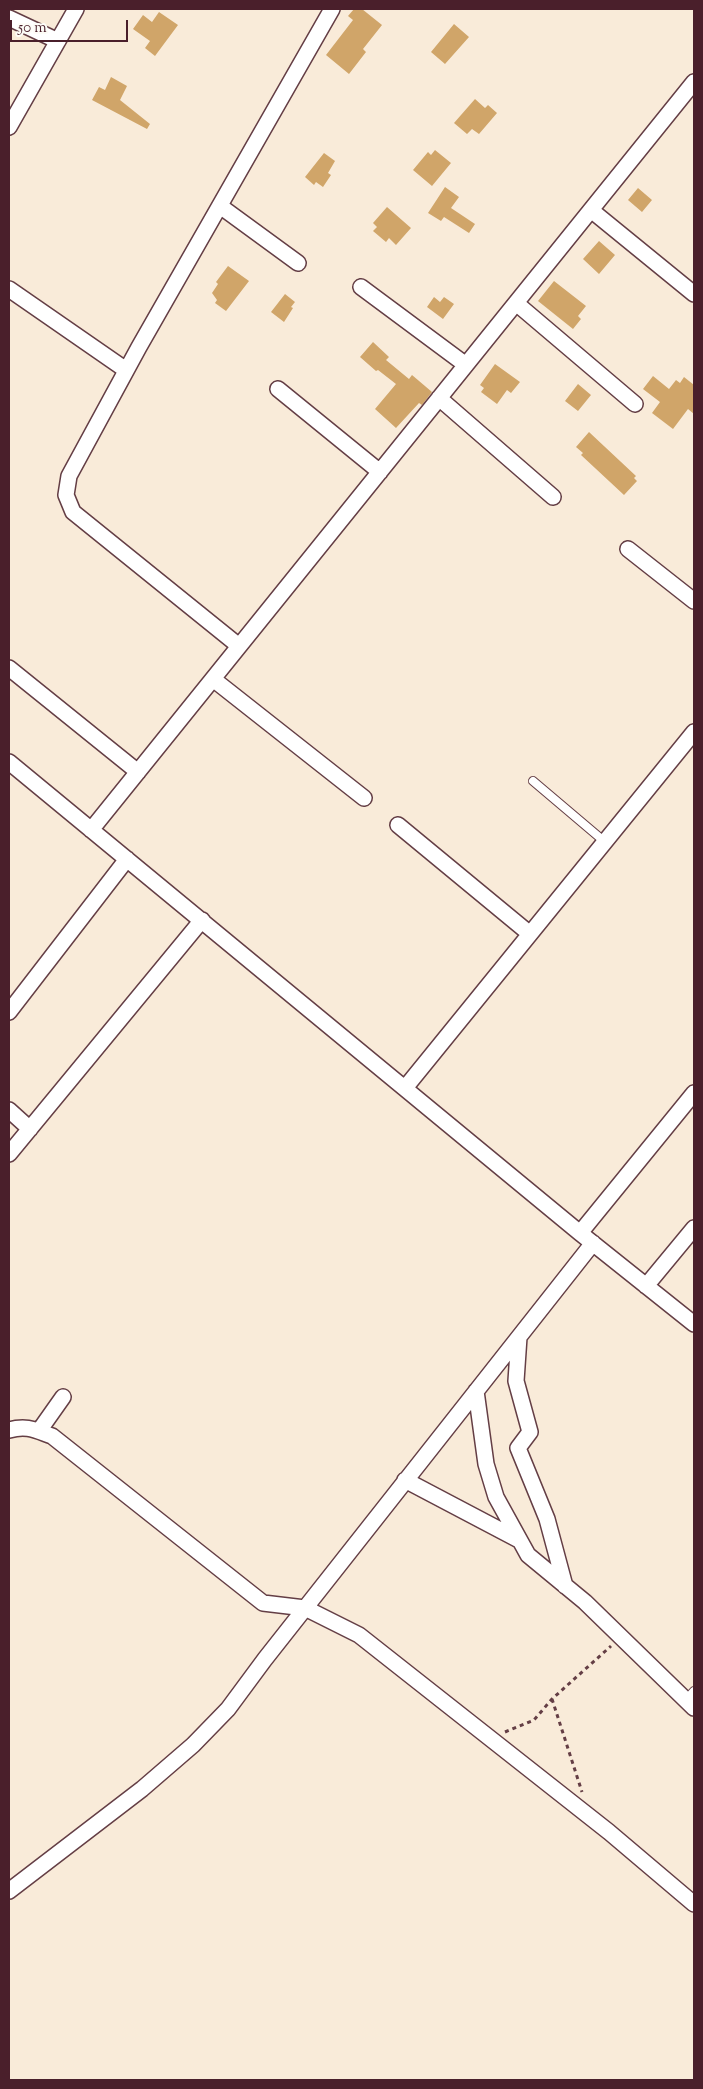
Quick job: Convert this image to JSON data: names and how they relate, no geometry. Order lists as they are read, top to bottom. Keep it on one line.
{"scale_bar":"50 m"}
